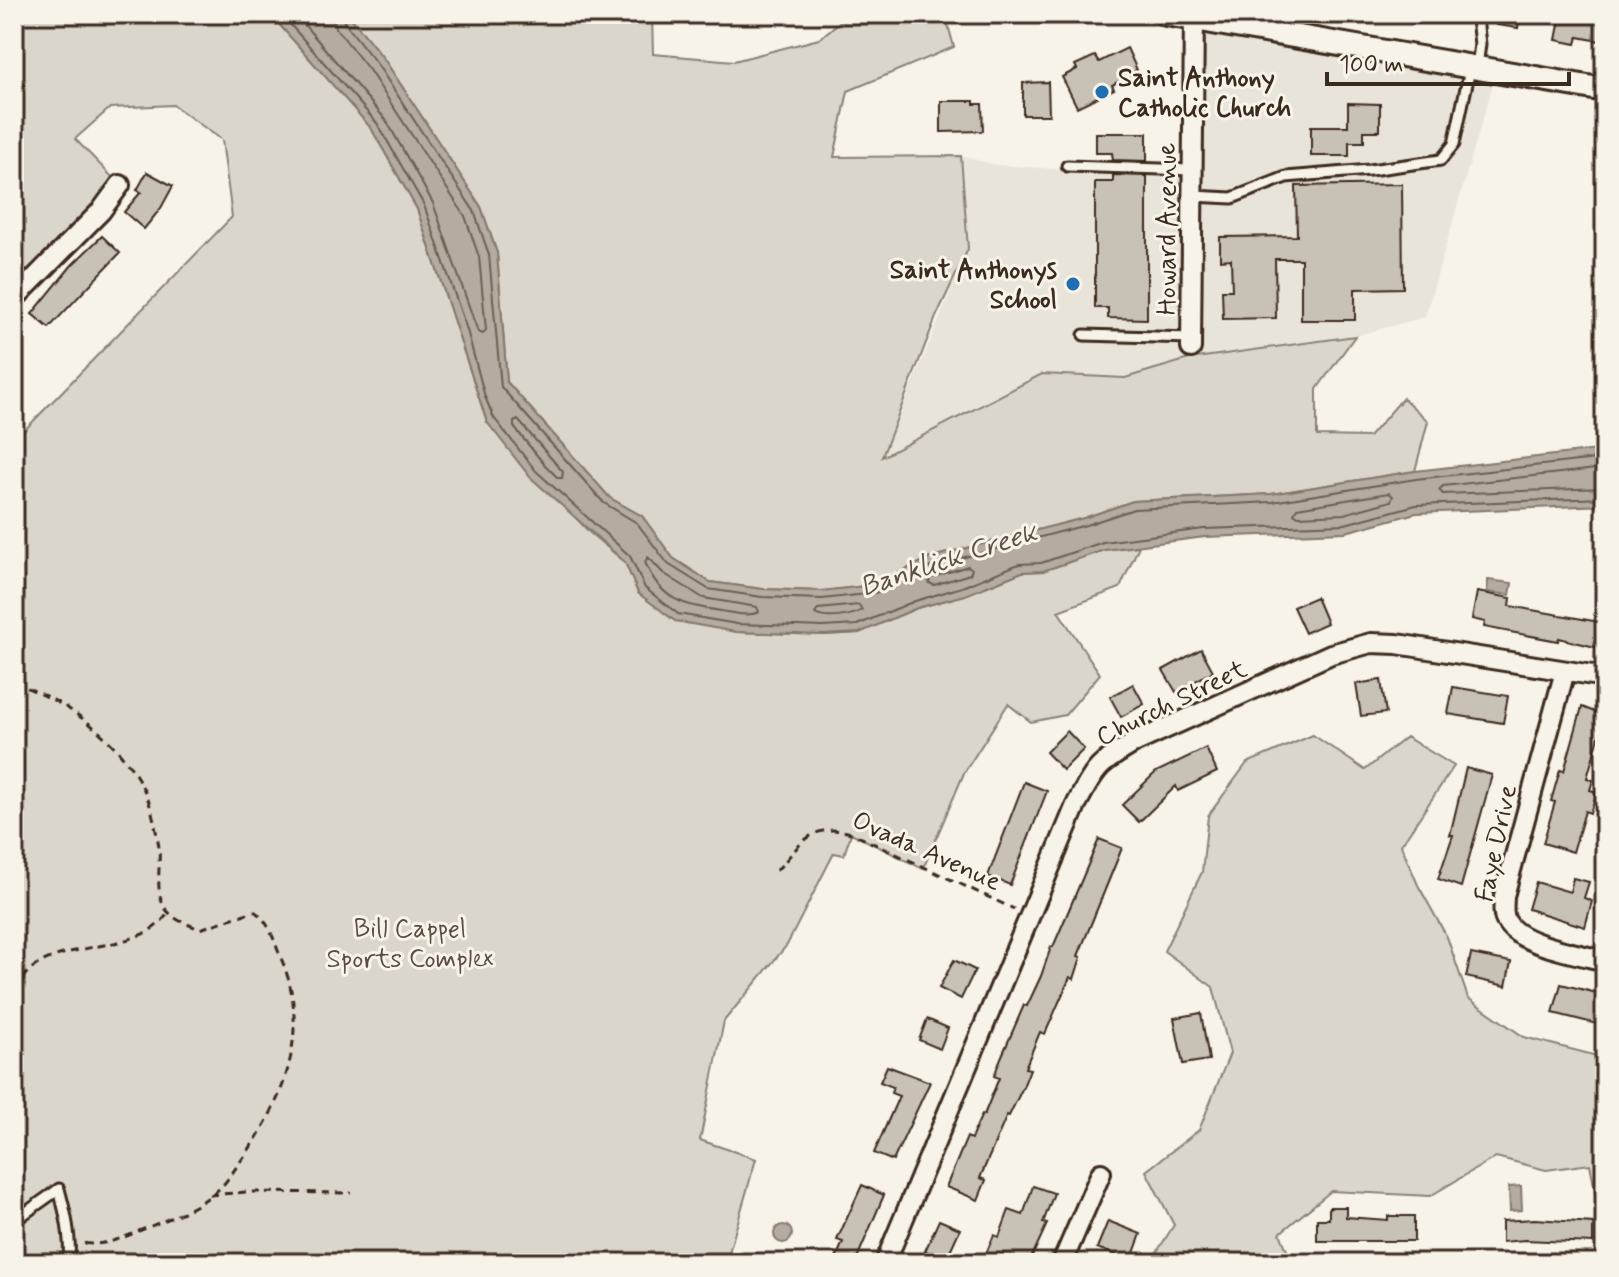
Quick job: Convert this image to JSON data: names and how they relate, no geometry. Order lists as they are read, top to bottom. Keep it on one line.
{"streets":{"street":["Howard Avenue","Church Street","Faye Drive"],"path":["Ovada Avenue"]},"crossings":[["Church Street","Faye Drive"],["Church Street","Ovada Avenue"]],"water":["Banklick Creek"],"parks":["Bill Cappel Sports Complex"],"places":["Saint Anthony Catholic Church","Saint Anthonys School"],"scale_bar":"100 m"}
